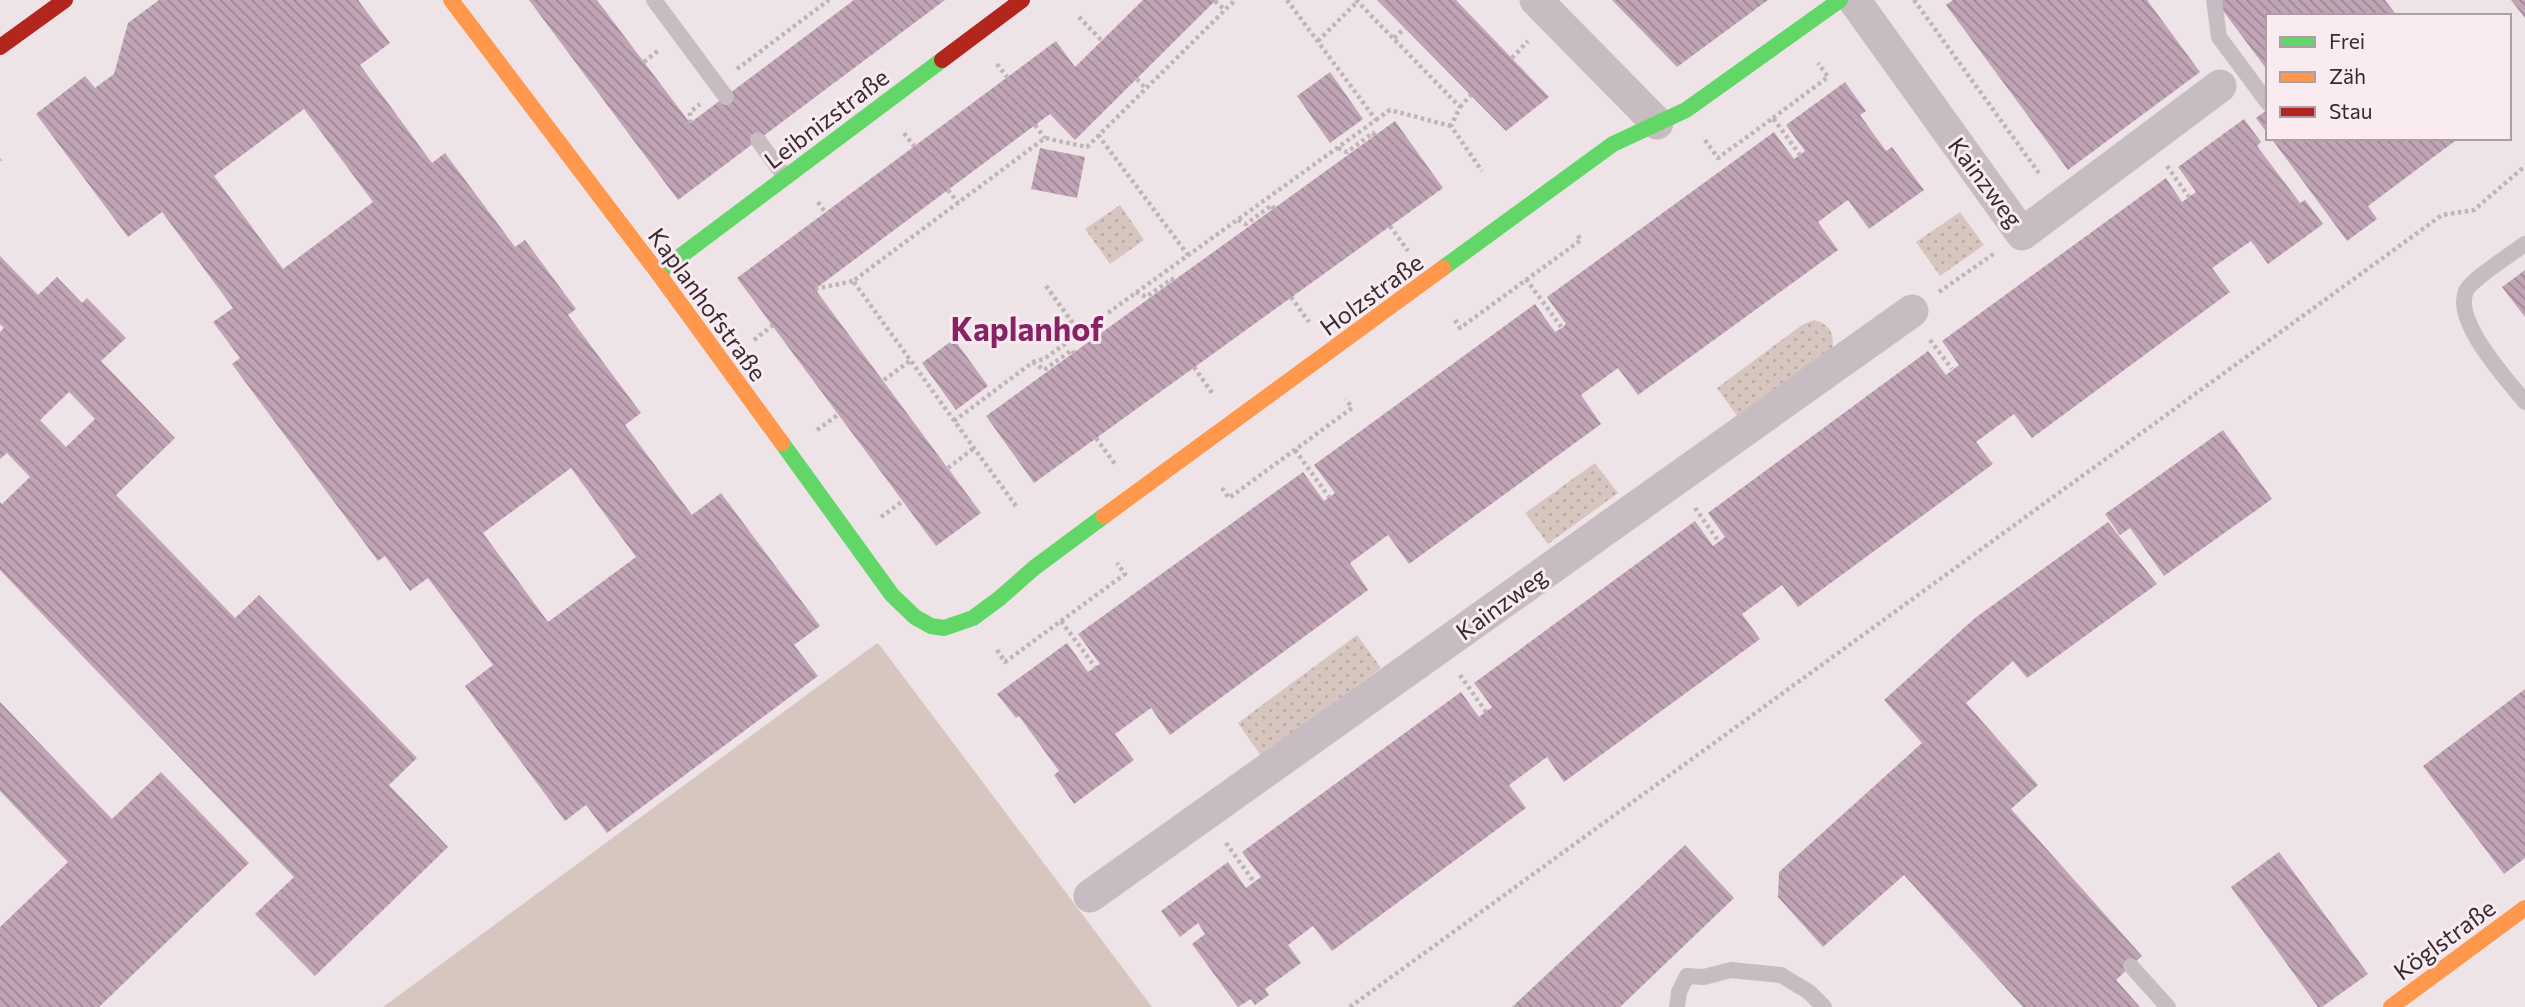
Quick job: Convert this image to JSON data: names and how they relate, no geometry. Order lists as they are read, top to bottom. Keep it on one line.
{"streets":{"street":["Leibnizstraße","Kainzweg","Holzstraße","Kaplanhofstraße","Köglstraße"]},"crossings":[["Leibnizstraße","Kaplanhofstraße"],["Holzstraße","Kaplanhofstraße"]],"districts":["Kaplanhof"],"legend":["Frei","Zäh","Stau"]}
